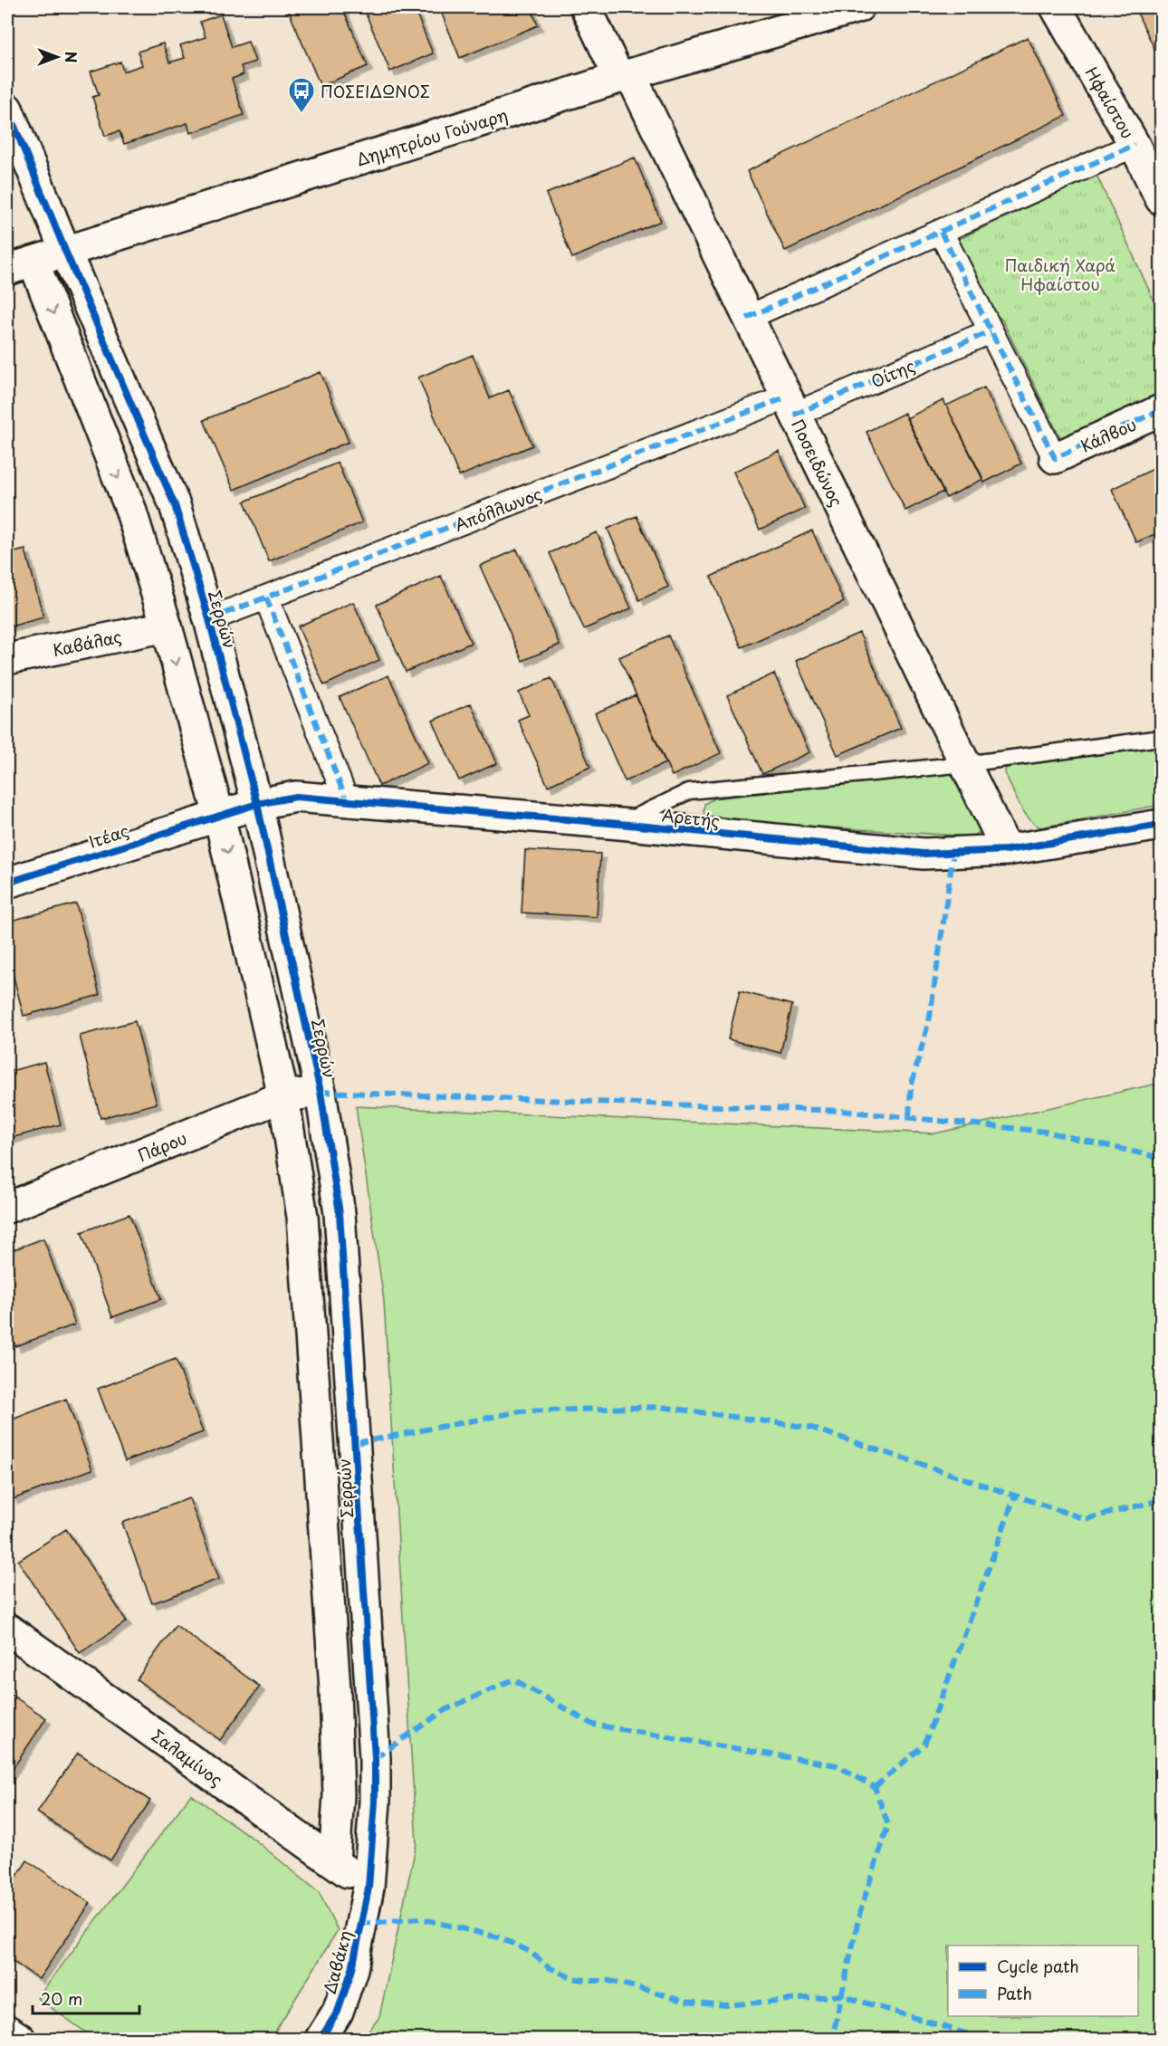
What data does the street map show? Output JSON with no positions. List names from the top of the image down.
{
  "streets": {
    "street": [
      "Ηφαίστου",
      "Δημητρίου Γούναρη",
      "Οίτης",
      "Κάλβου",
      "Ποσειδώνος",
      "Απόλλωνος",
      "Σερρών",
      "Καβάλας",
      "Αρετής",
      "Ιτέας",
      "Πάρου",
      "Σαλαμίνος",
      "Δαβάκη"
    ]
  },
  "crossings": [
    ["Δημητρίου Γούναρη", "Ποσειδώνος"],
    ["Δημητρίου Γούναρη", "Σερρών"],
    ["Οίτης", "Ποσειδώνος"],
    ["Οίτης", "Απόλλωνος"],
    ["Ποσειδώνος", "Απόλλωνος"],
    ["Ποσειδώνος", "Αρετής"],
    ["Απόλλωνος", "Σερρών"],
    ["Σερρών", "Καβάλας"],
    ["Σερρών", "Αρετής"],
    ["Σερρών", "Ιτέας"],
    ["Σερρών", "Πάρου"],
    ["Σερρών", "Σαλαμίνος"],
    ["Σερρών", "Δαβάκη"],
    ["Αρετής", "Ιτέας"],
    ["Σαλαμίνος", "Δαβάκη"]
  ],
  "parks": ["Παιδική Χαρά Ηφαίστου"],
  "places": {
    "bus stop": ["ΠΟΣΕΙΔΩΝΟΣ"]
  },
  "legend": ["Cycle path", "Path"],
  "scale_bar": "20 m",
  "north": "right"
}
